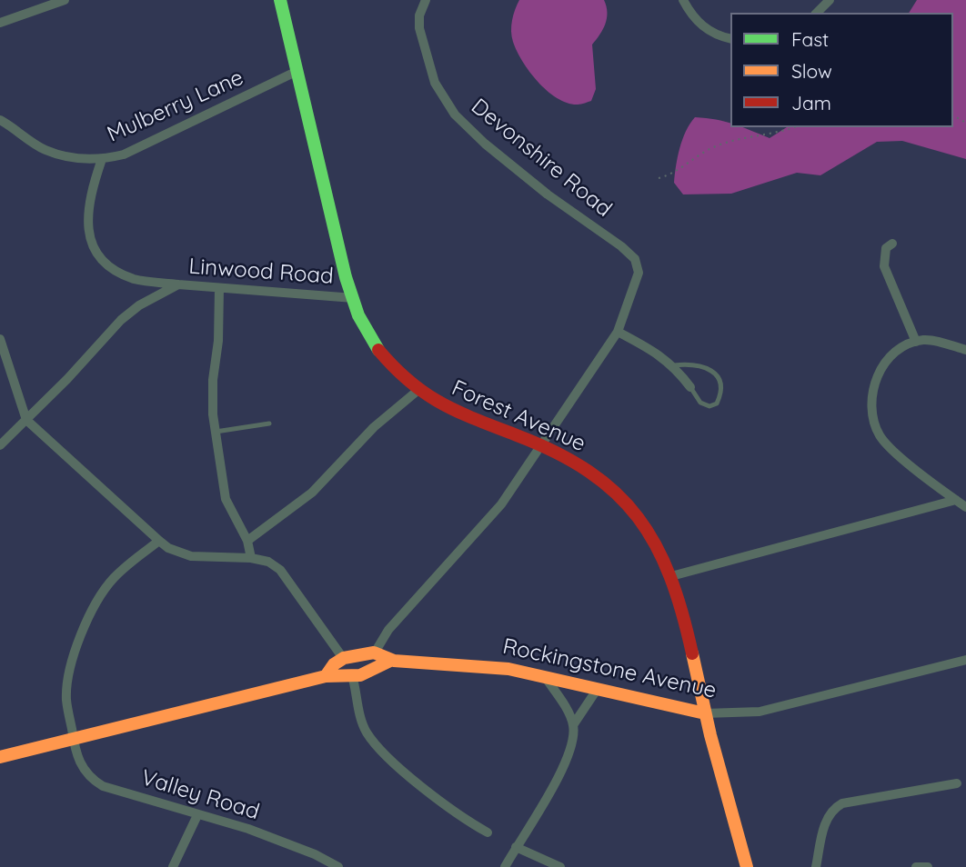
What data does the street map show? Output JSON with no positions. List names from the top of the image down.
{
  "streets": {
    "street": [
      "Mulberry Lane",
      "Devonshire Road",
      "Linwood Road",
      "Forest Avenue",
      "Rockingstone Avenue",
      "Valley Road"
    ]
  },
  "crossings": [
    ["Mulberry Lane", "Forest Avenue"],
    ["Linwood Road", "Forest Avenue"],
    ["Forest Avenue", "Rockingstone Avenue"],
    ["Rockingstone Avenue", "Valley Road"]
  ],
  "legend": ["Fast", "Slow", "Jam"]
}
